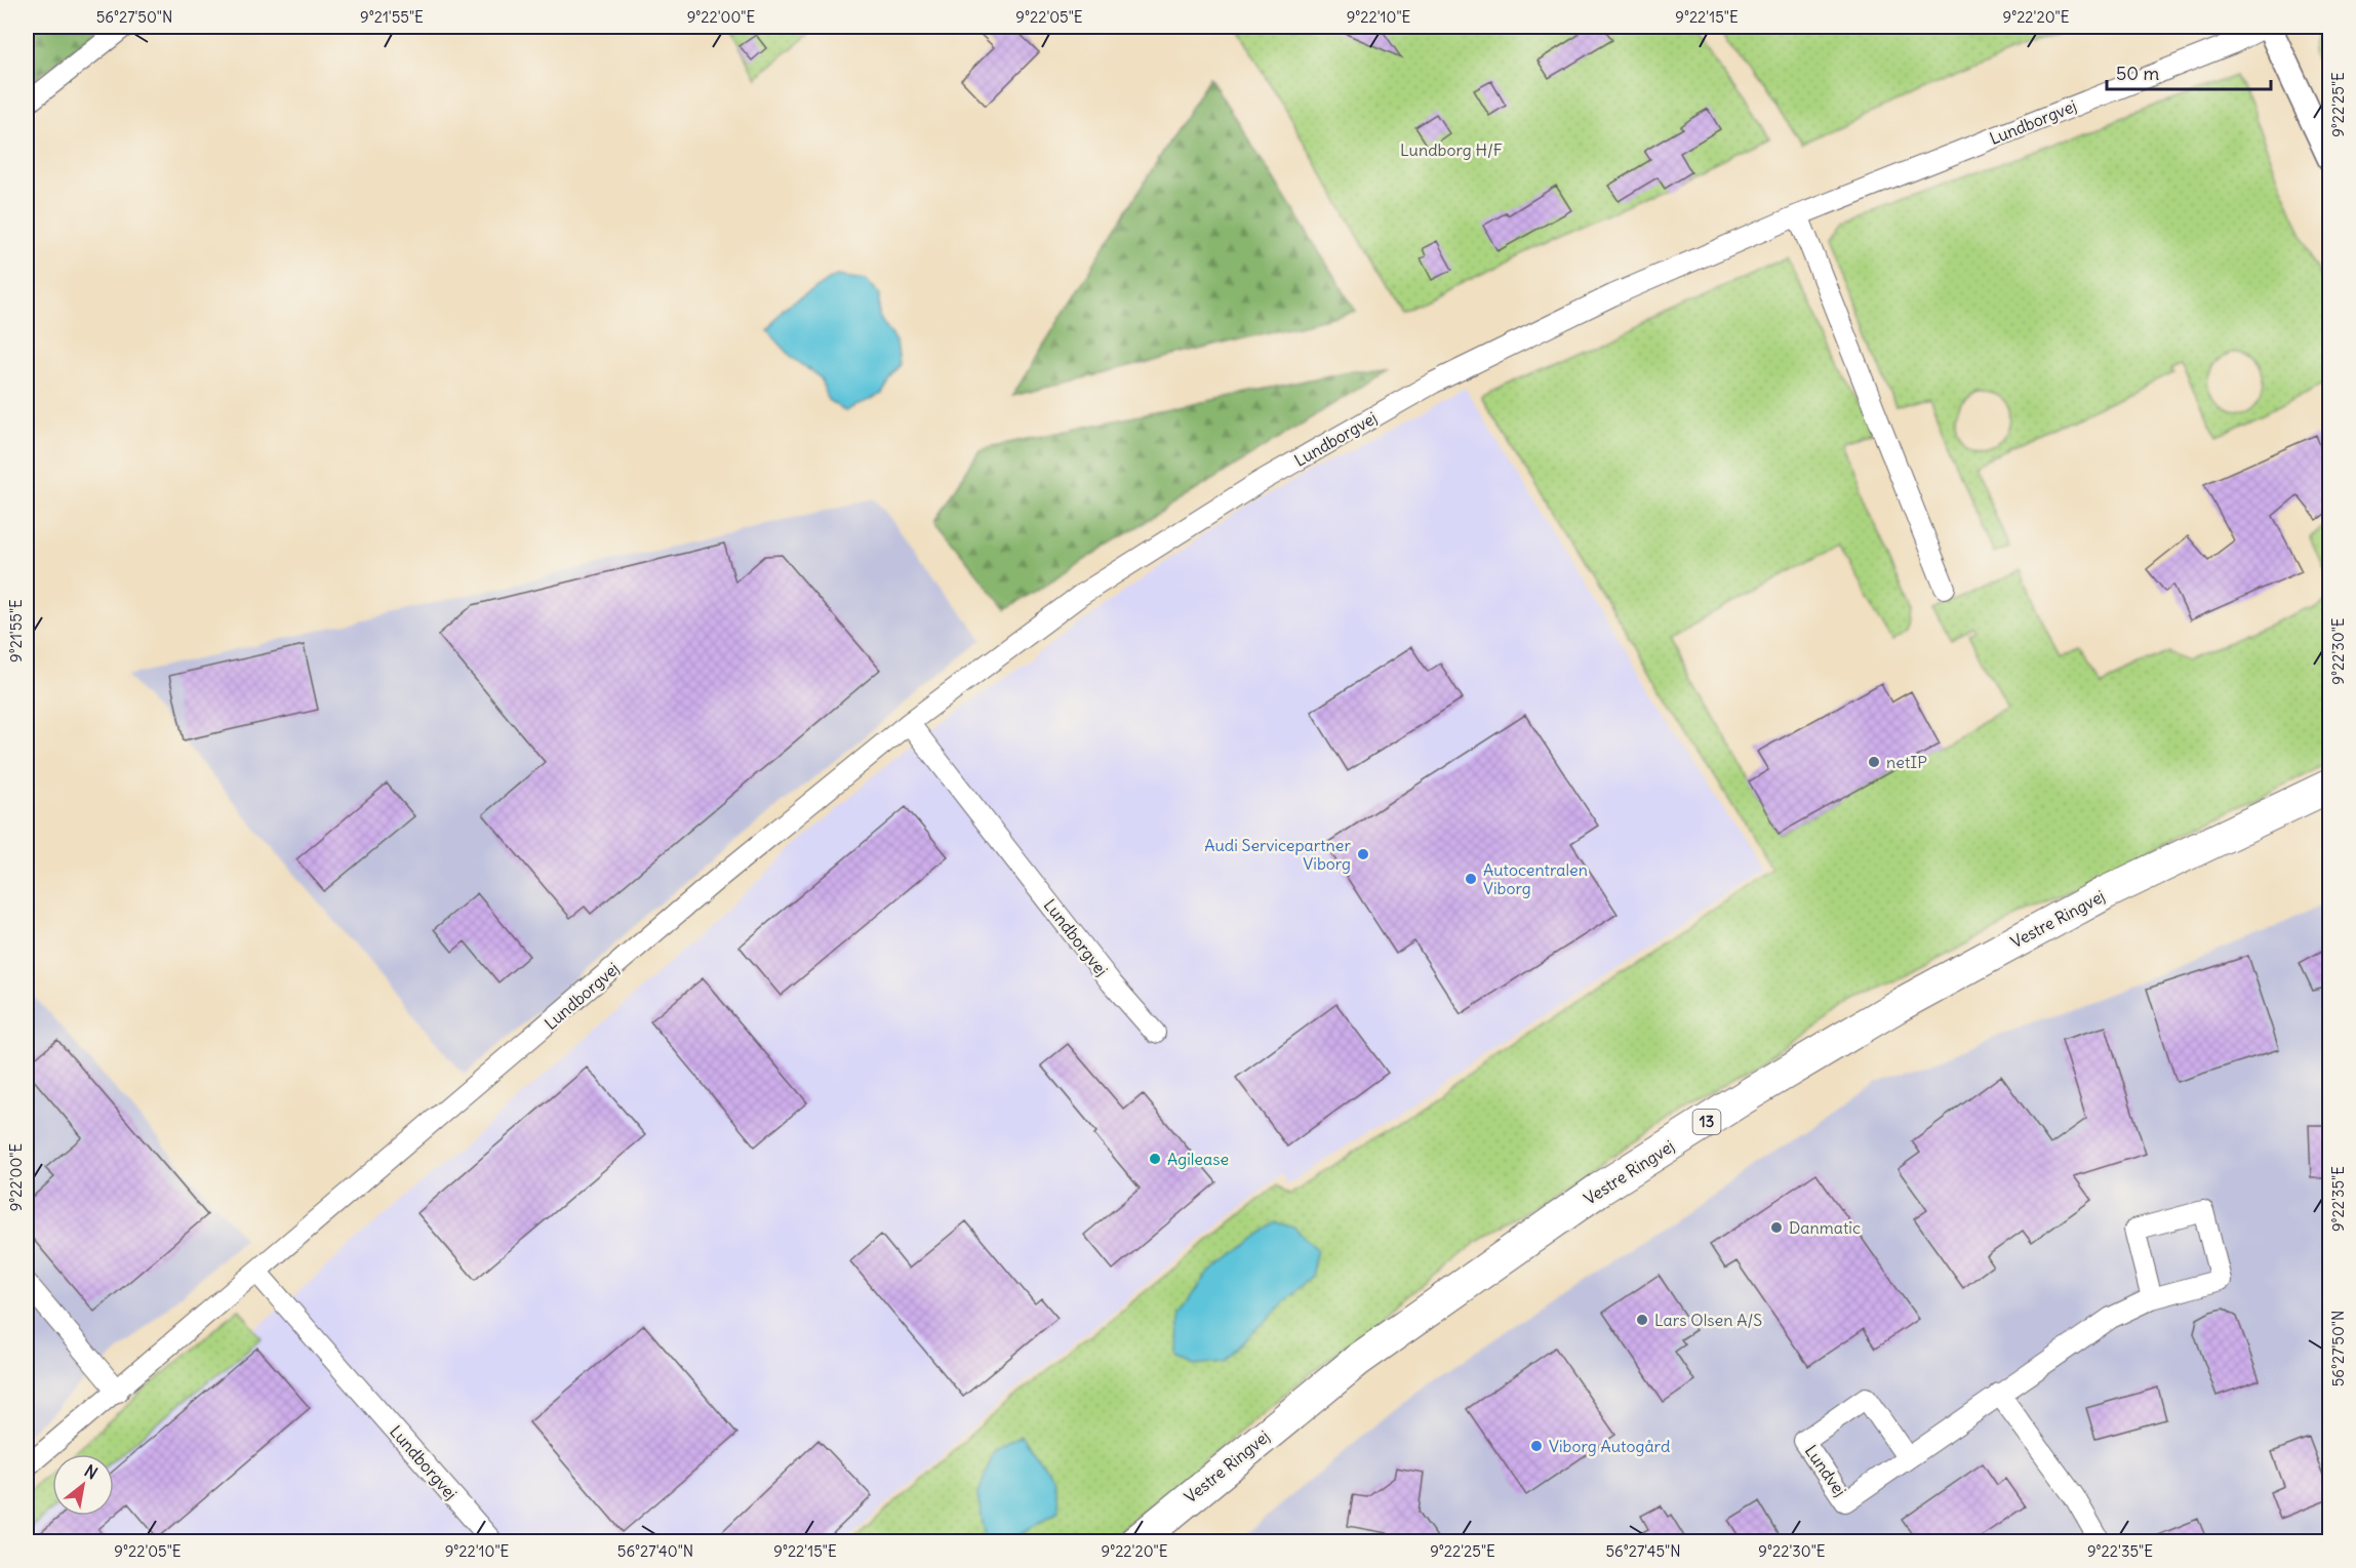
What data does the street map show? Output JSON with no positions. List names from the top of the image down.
{
  "streets": {
    "main road": ["Vestre Ringvej", "13"],
    "street": ["Lundborgvej", "Lundvej"]
  },
  "parks": ["Lundborg H/F"],
  "places": [
    "netIP",
    "Audi Servicepartner Viborg",
    "Autocentralen Viborg",
    "Agilease",
    "Danmatic",
    "Lars Olsen A/S",
    "Viborg Autogård"
  ],
  "scale_bar": "50 m",
  "north": "top right",
  "coordinates": [
    "56°27'50\"N",
    "9°21'55\"E",
    "9°22'00\"E",
    "9°22'05\"E",
    "9°22'10\"E",
    "9°22'15\"E",
    "9°22'20\"E",
    "9°22'25\"E",
    "9°22'30\"E",
    "9°22'35\"E",
    "56°27'40\"N",
    "56°27'45\"N"
  ]
}
